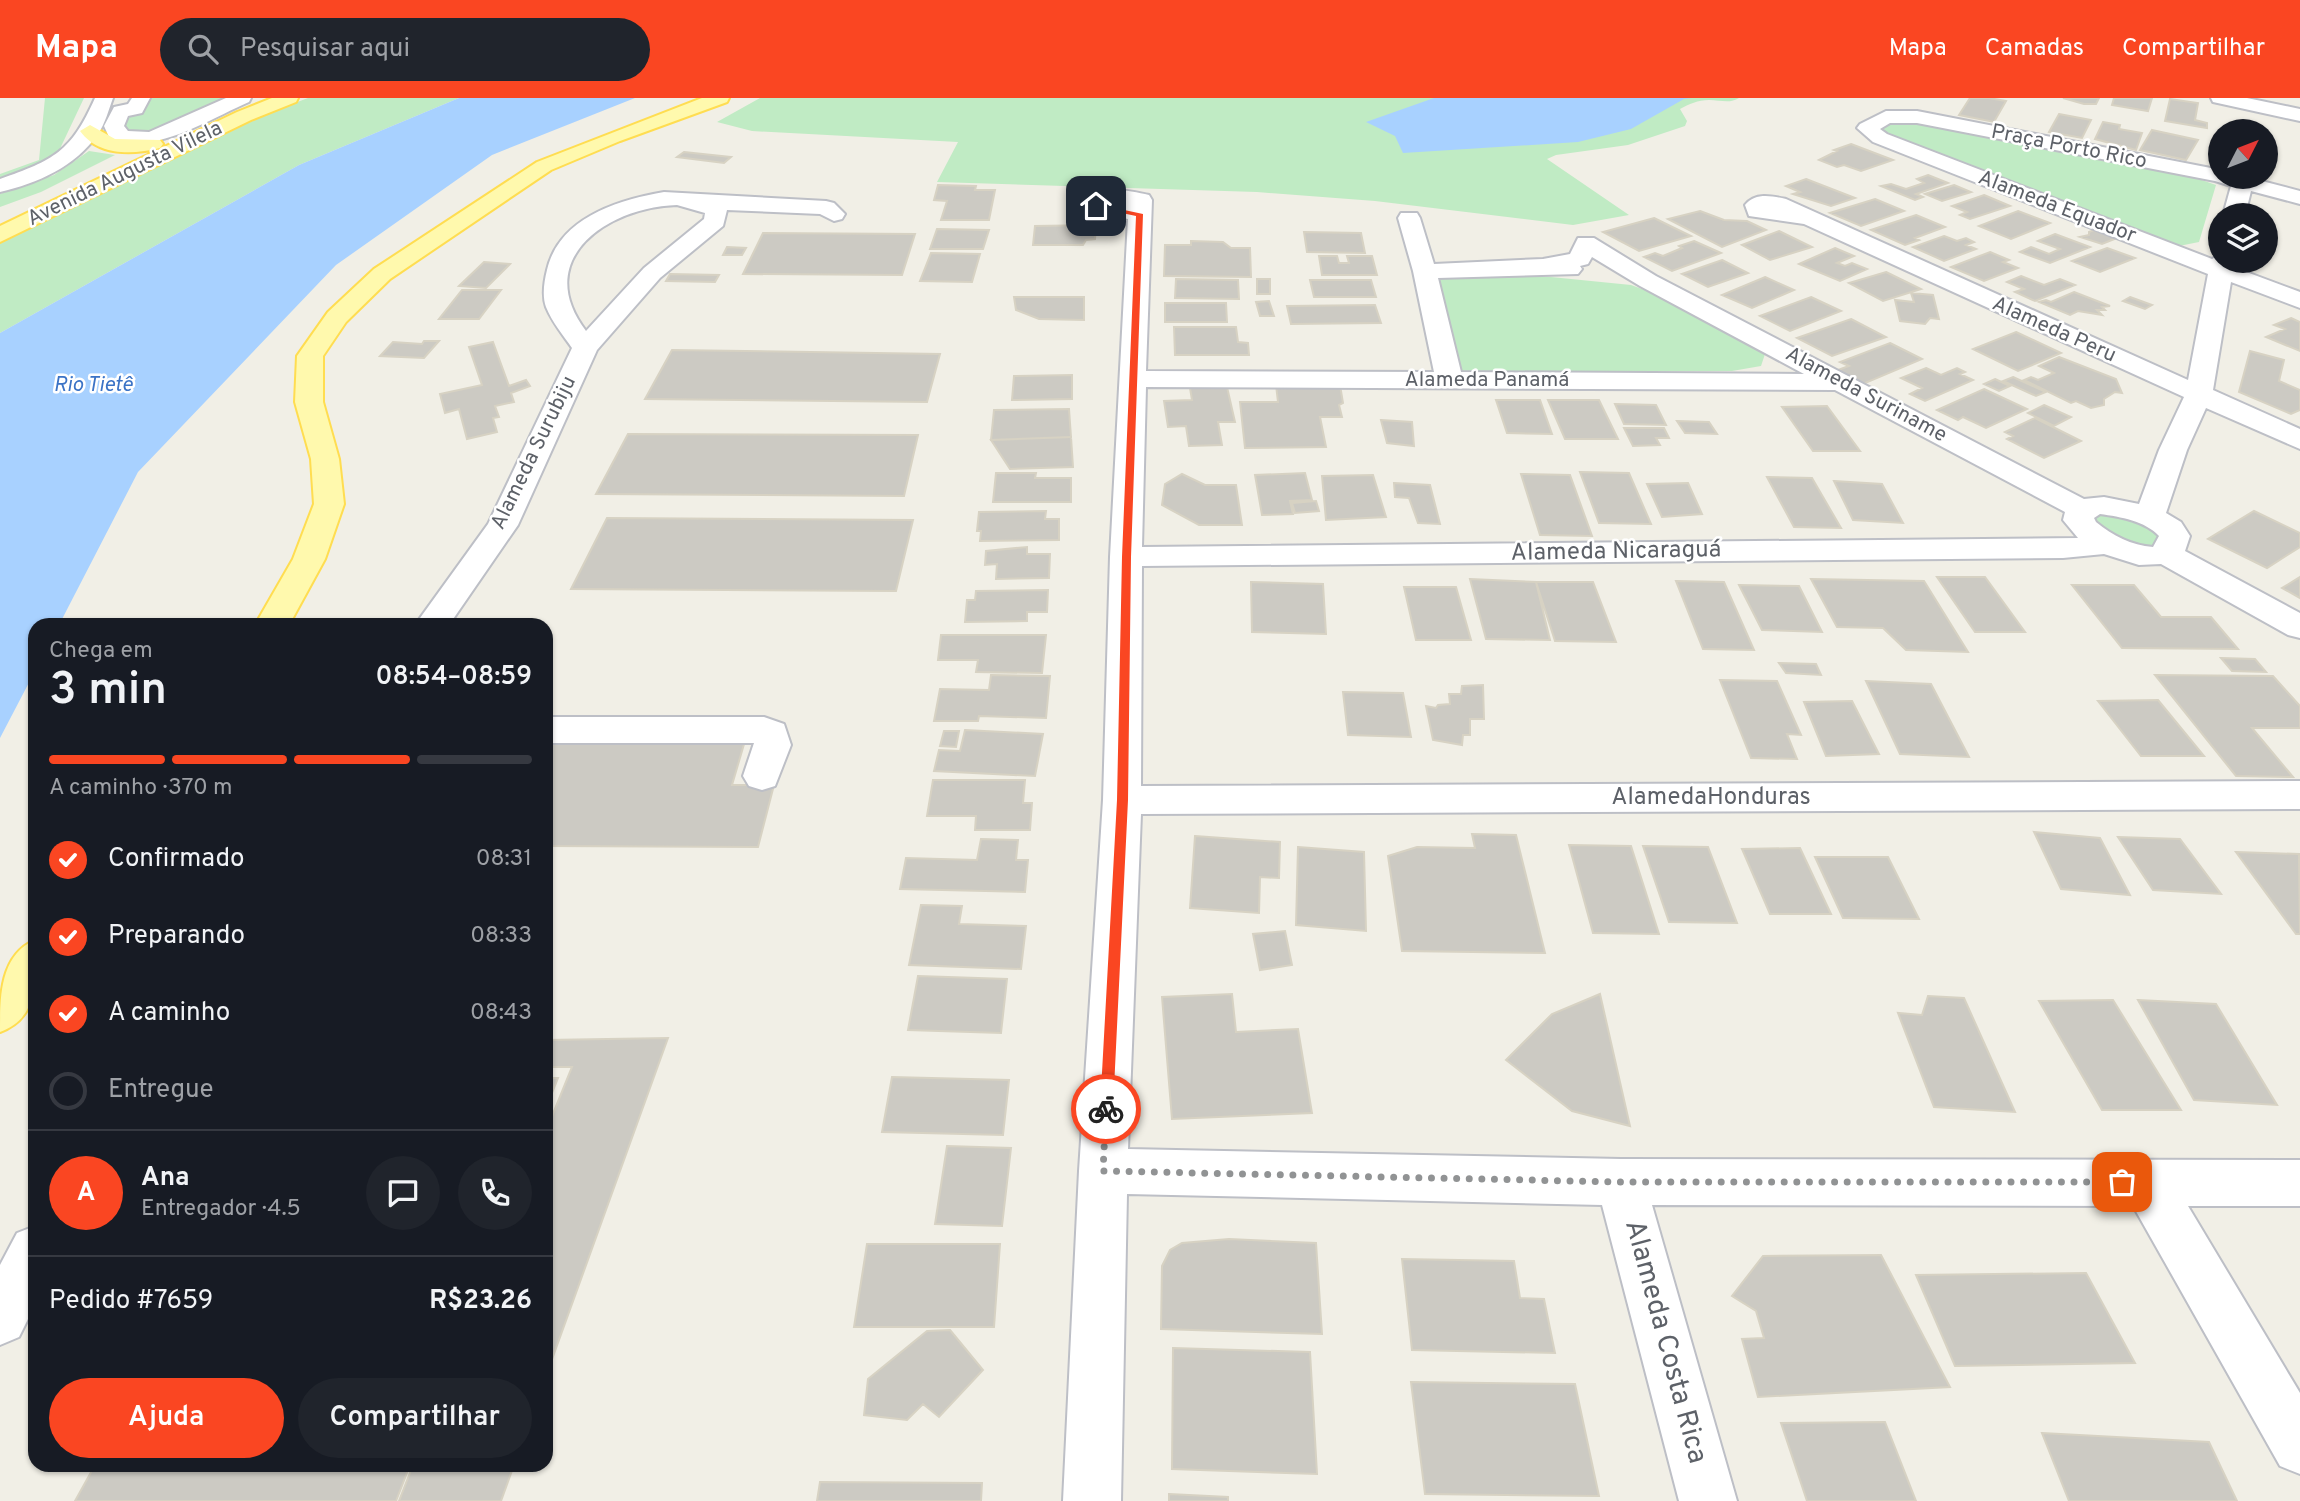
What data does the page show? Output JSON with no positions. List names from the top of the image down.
{
  "streets": {
    "main road": ["Avenida Augusta Vilela"],
    "street": [
      "Praça Porto Rico",
      "Alameda Equador",
      "Alameda Peru",
      "Alameda Panamá",
      "Alameda Suriname",
      "Alameda Surubiju",
      "Alameda Nicaraguá",
      "AlamedaHonduras",
      "Alameda Costa Rica"
    ]
  },
  "crossings": [
    ["Praça Porto Rico", "Alameda Equador"],
    ["Alameda Panamá", "Alameda Suriname"]
  ],
  "water": ["Rio Tietê"],
  "north": "top right",
  "page": {
    "header": "Mapa",
    "search": "Pesquisar aqui",
    "nav": ["Mapa", "Camadas", "Compartilhar"],
    "heading": ["3 min", "Chega em", "08:54–08:59"],
    "panel": [
      "Ana",
      "Entregador · 4.5",
      "Pedido #7659",
      "R$23.26"
    ],
    "bar": "A caminho · 370 m",
    "list": [
      ["Confirmado", "08:31"],
      ["Preparando", "08:33"],
      ["A caminho", "08:43"],
      "Entregue"
    ],
    "round": "A",
    "buttons": ["Ajuda", "Compartilhar"]
  }
}
